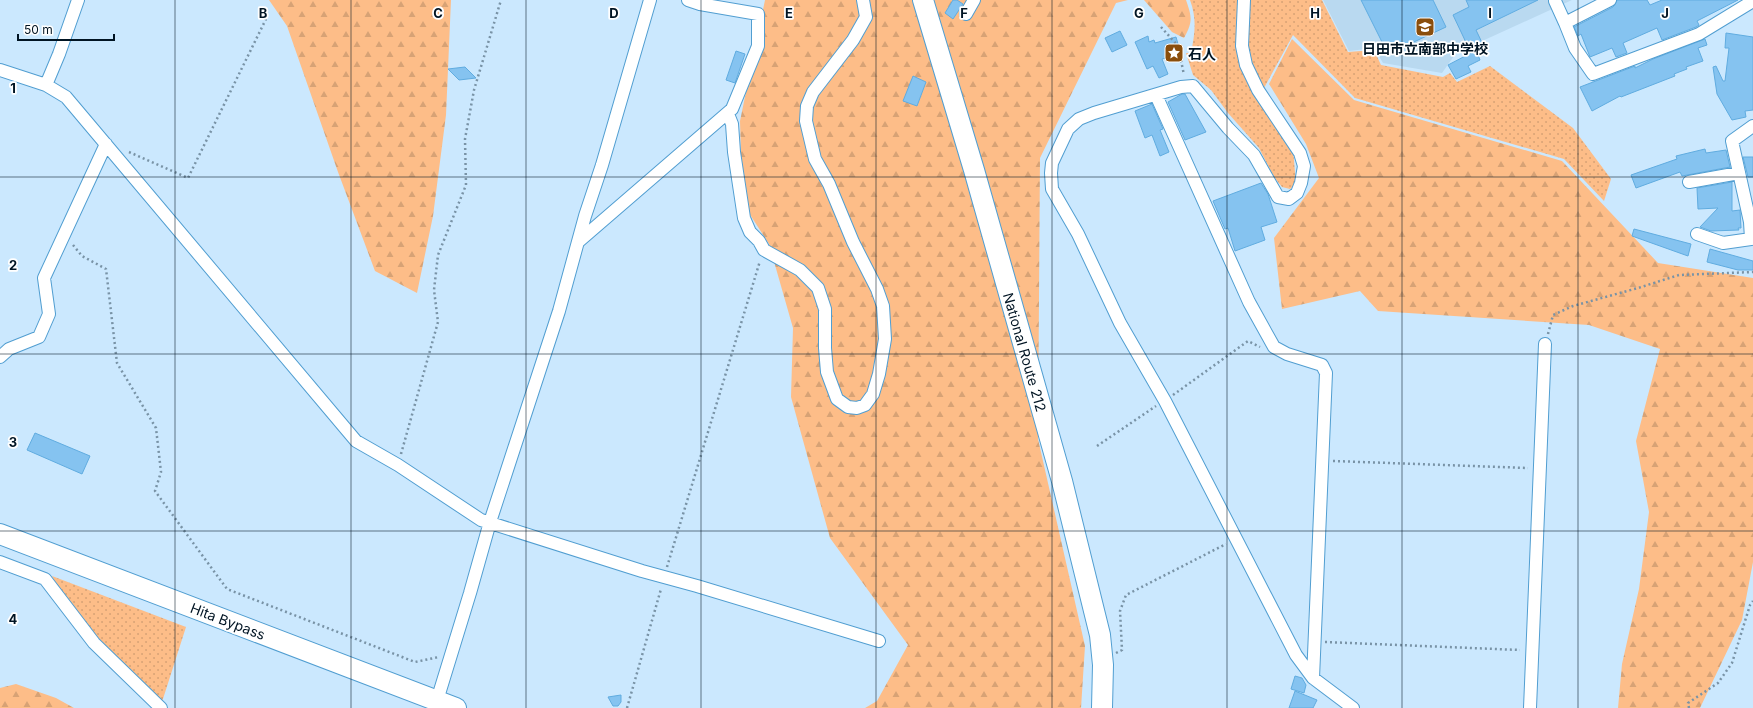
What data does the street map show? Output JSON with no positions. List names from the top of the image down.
{
  "streets": {
    "highway": ["National Route 212", "Hita Bypass"]
  },
  "places": {
    "school or university": ["日田市立南部中学校"],
    "place": ["石人"]
  },
  "scale_bar": "50 m",
  "grid": {
    "columns": [
      "B",
      "C",
      "D",
      "E",
      "F",
      "G",
      "H",
      "I",
      "J"
    ],
    "rows": [
      "1",
      "2",
      "3",
      "4"
    ]
  }
}
